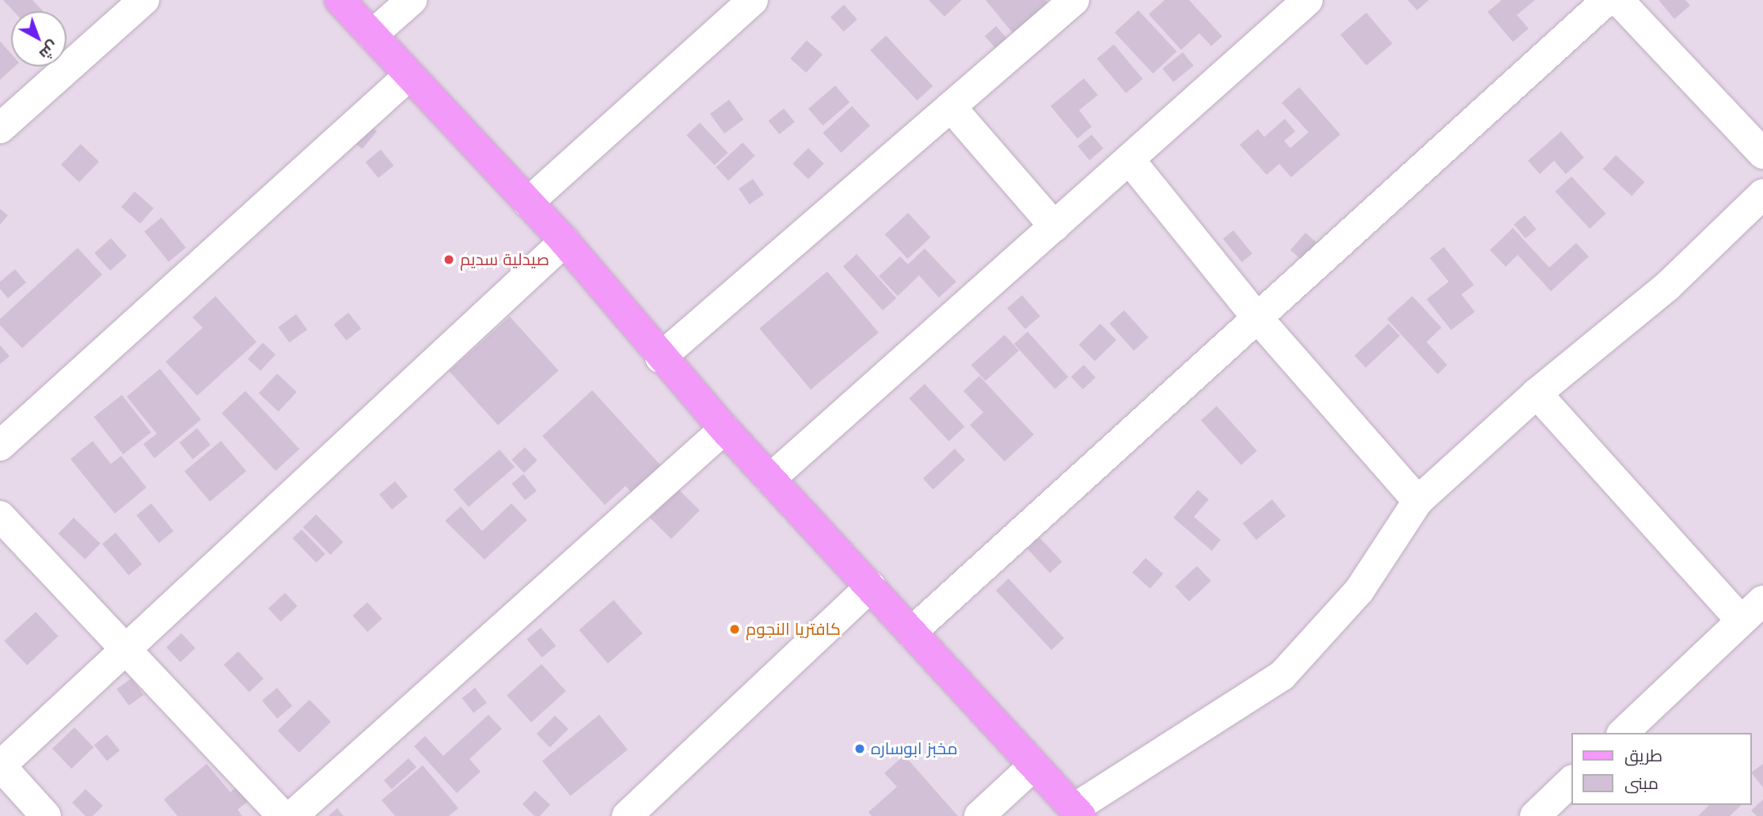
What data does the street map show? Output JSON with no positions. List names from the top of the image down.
{
  "places": ["صيدلية سديم", "كافتريا النجوم", "مخبز ابوساره"],
  "legend": ["طريق", "مبنى"],
  "north": "bottom right"
}
